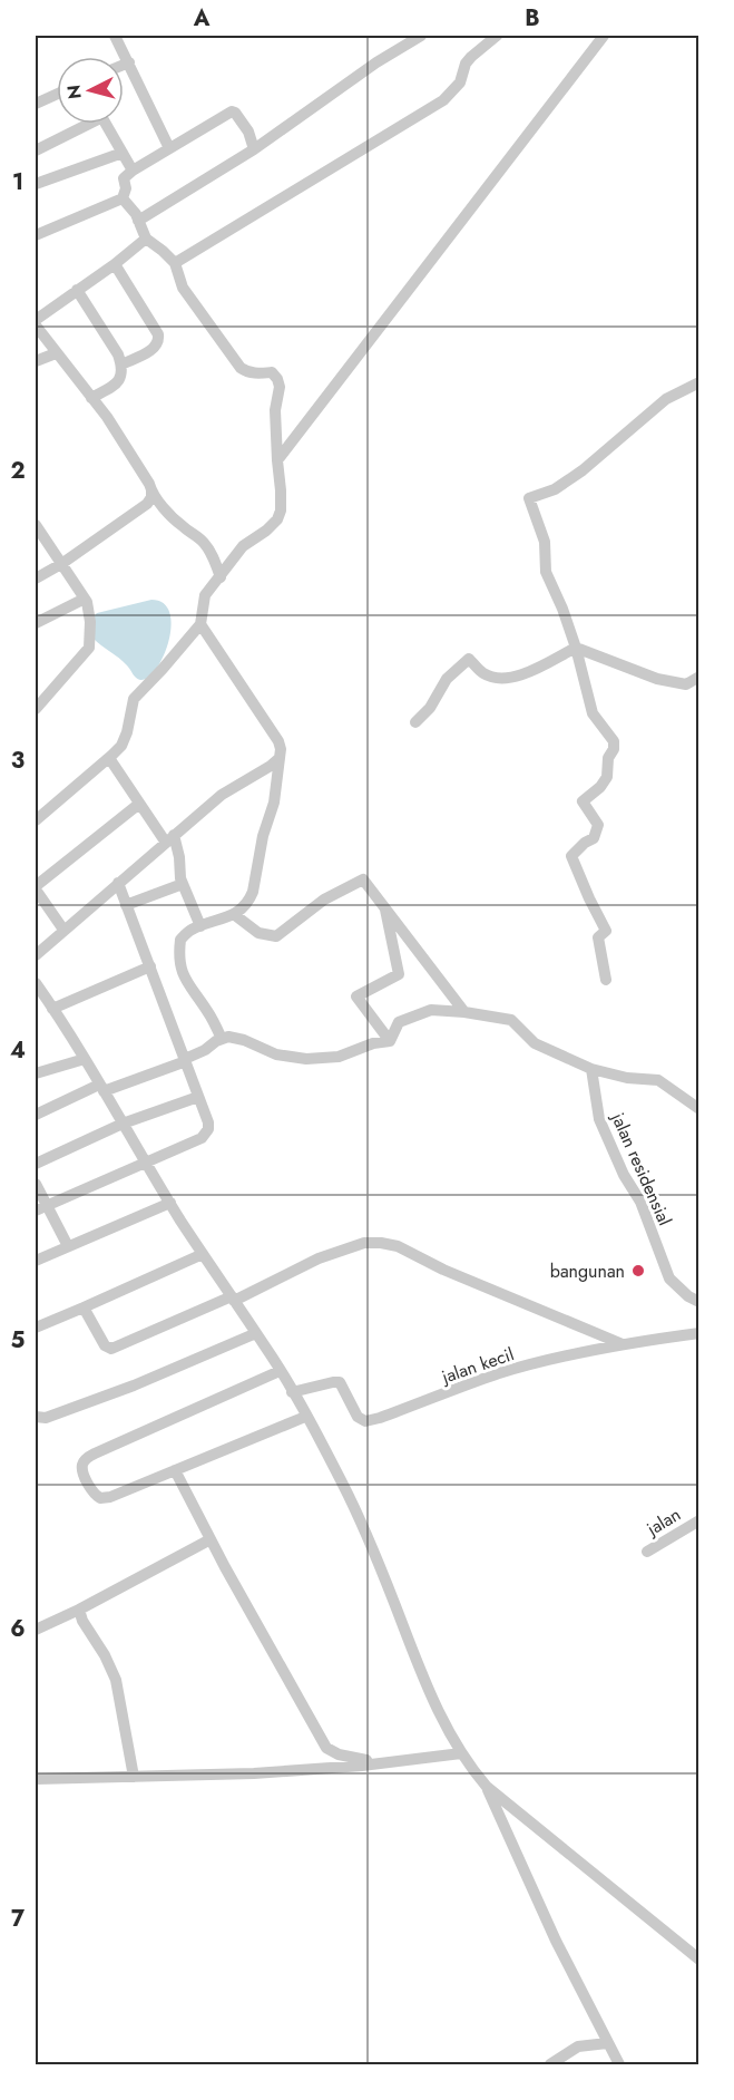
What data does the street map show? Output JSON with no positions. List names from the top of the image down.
{
  "streets": {
    "street": ["jalan residensial", "jalan kecil", "jalan"]
  },
  "places": ["bangunan"],
  "north": "left",
  "grid": {
    "columns": ["A", "B"],
    "rows": [
      "1",
      "2",
      "3",
      "4",
      "5",
      "6",
      "7"
    ]
  }
}
